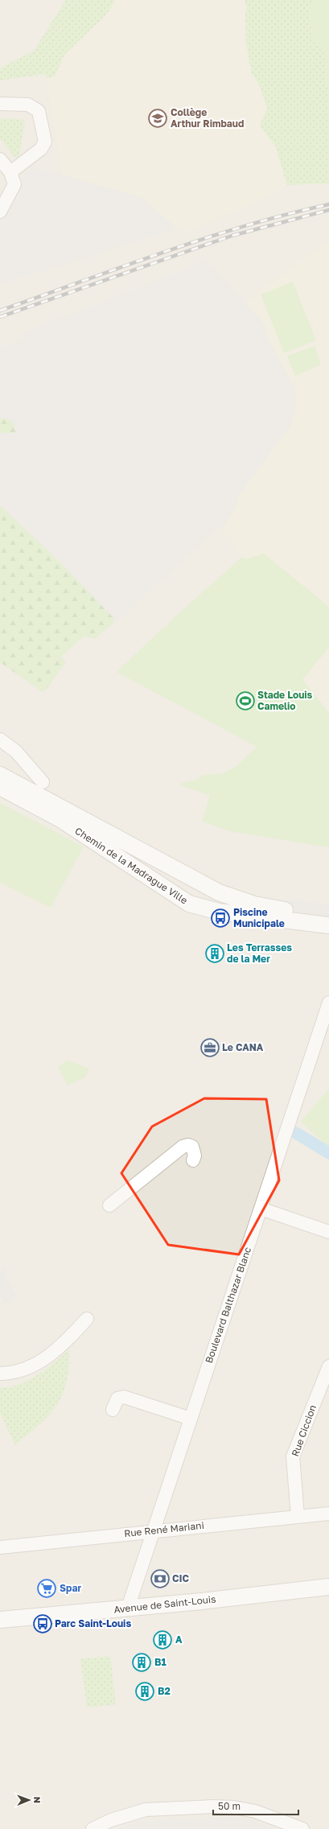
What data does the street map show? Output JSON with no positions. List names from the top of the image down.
{
  "streets": {
    "street": [
      "Chemin de la Madrague Ville",
      "Boulevard Balthazar Blanc",
      "Rue Ciccion",
      "Rue René Mariani",
      "Avenue de Saint-Louis"
    ]
  },
  "crossings": [
    ["Boulevard Balthazar Blanc", "Rue René Mariani"],
    ["Boulevard Balthazar Blanc", "Avenue de Saint-Louis"],
    ["Rue Ciccion", "Rue René Mariani"]
  ],
  "places": {
    "school or university": ["Collège Arthur Rimbaud"],
    "sports": ["Stade Louis Camelio"],
    "bus stop": ["Piscine Municipale", "Parc Saint-Louis"],
    "building": [
      "Les Terrasses de la Mer",
      "A",
      "B1",
      "B2"
    ],
    "office": ["Le CANA"],
    "bank": ["CIC"],
    "supermarket": ["Spar"]
  },
  "scale_bar": "50 m",
  "north": "right"
}
